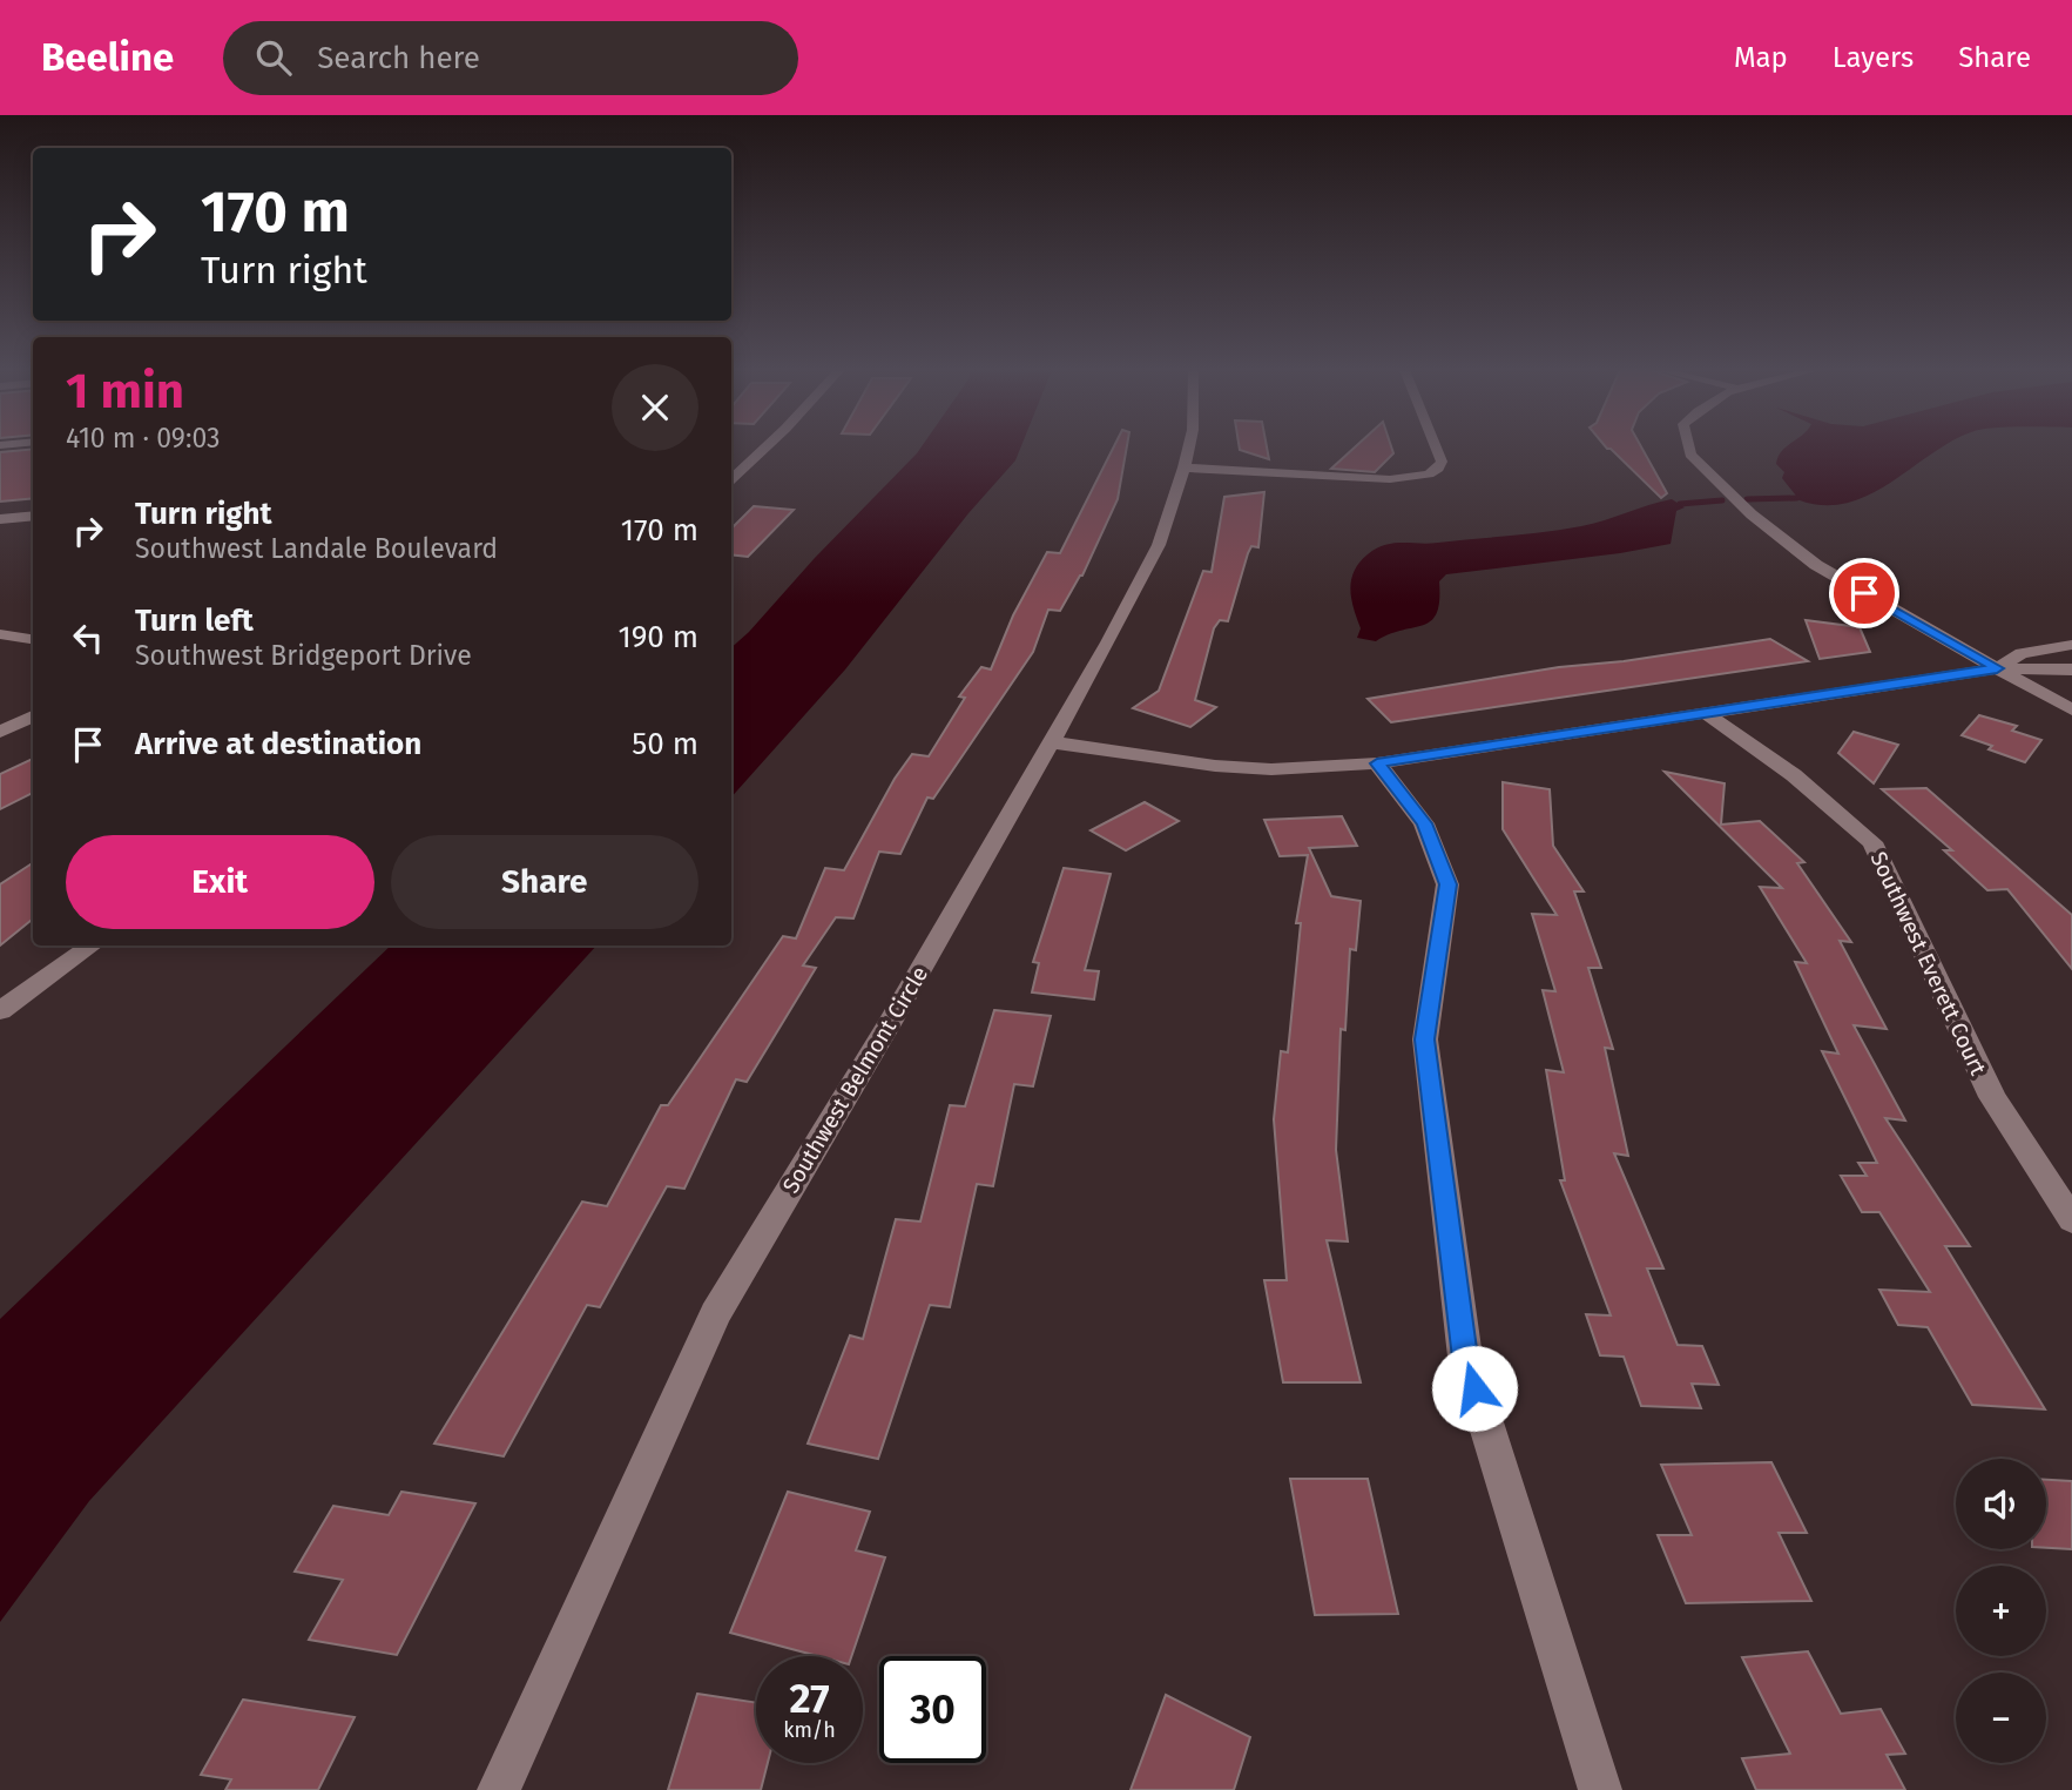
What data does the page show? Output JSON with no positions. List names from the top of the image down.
{
  "streets": {
    "street": ["Southwest Everett Court", "Southwest Belmont Circle"]
  },
  "page": {
    "header": "Beeline",
    "search": "Search here",
    "nav": ["Map", "Layers", "Share"],
    "turn": ["170 m", "Turn right"],
    "heading": ["1 min", "410 m · 09:03"],
    "list": [
      {
        "name": "Turn right",
        "note": "Southwest Landale Boulevard",
        "value": "170 m"
      },
      {
        "name": "Turn left",
        "note": "Southwest Bridgeport Drive",
        "value": "190 m"
      },
      {
        "name": "Arrive at destination",
        "value": "50 m"
      }
    ],
    "buttons": ["Exit", "Share"],
    "map_buttons": ["+", "−"],
    "speed": "27 km/h",
    "limit": "30"
  }
}
